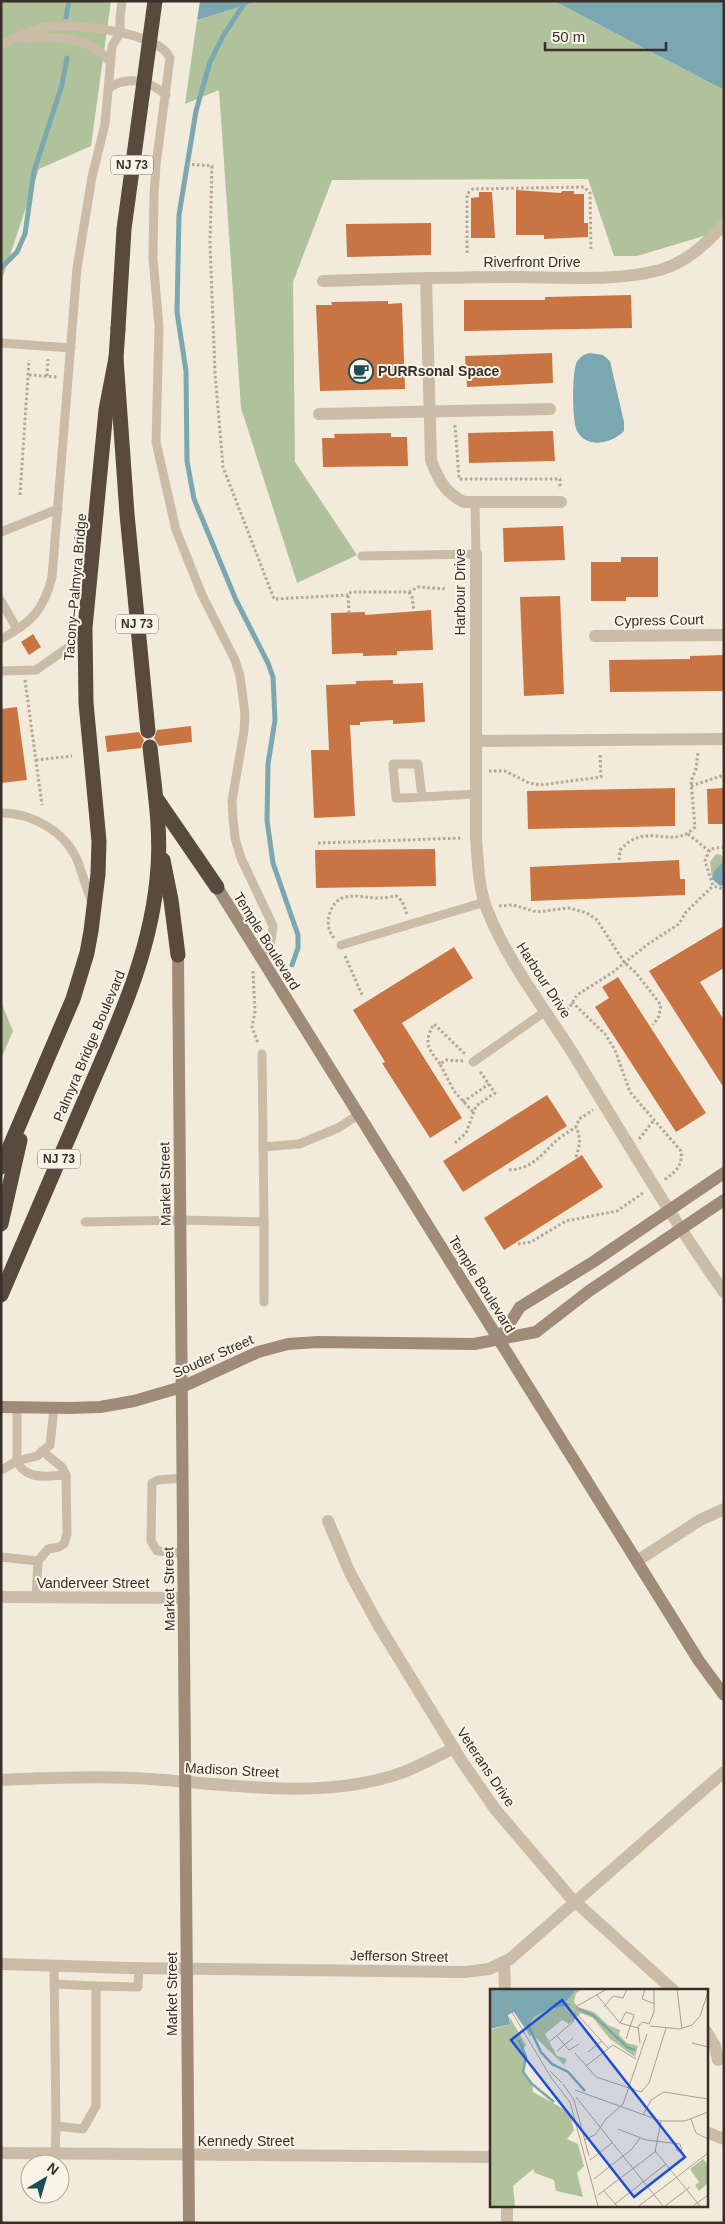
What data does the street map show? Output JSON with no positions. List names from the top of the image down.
{
  "streets": {
    "highway": ["NJ 73", "Tacony–Palmyra Bridge", "Palmyra Bridge Boulevard"],
    "street": [
      "Riverfront Drive",
      "Harbour Drive",
      "Cypress Court",
      "Temple Boulevard",
      "Market Street",
      "Souder Street",
      "Vanderveer Street",
      "Veterans Drive",
      "Madison Street",
      "Jefferson Street",
      "Kennedy Street"
    ]
  },
  "crossings": [
    ["NJ 73", "Tacony–Palmyra Bridge"],
    ["NJ 73", "Palmyra Bridge Boulevard"],
    ["Temple Boulevard", "Souder Street"],
    ["Market Street", "Souder Street"],
    ["Market Street", "Vanderveer Street"],
    ["Market Street", "Madison Street"],
    ["Market Street", "Jefferson Street"],
    ["Market Street", "Kennedy Street"],
    ["Veterans Drive", "Madison Street"],
    ["Veterans Drive", "Jefferson Street"]
  ],
  "places": {
    "cafe": ["PURRsonal Space"]
  },
  "scale_bar": "50 m",
  "north": "top right"
}
